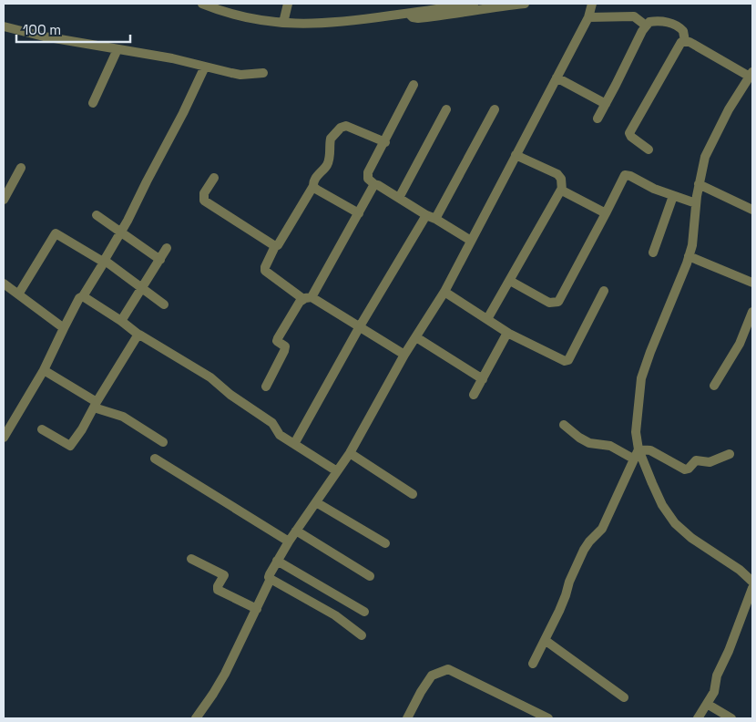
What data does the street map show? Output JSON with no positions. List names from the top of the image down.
{
  "scale_bar": "100 m"
}
